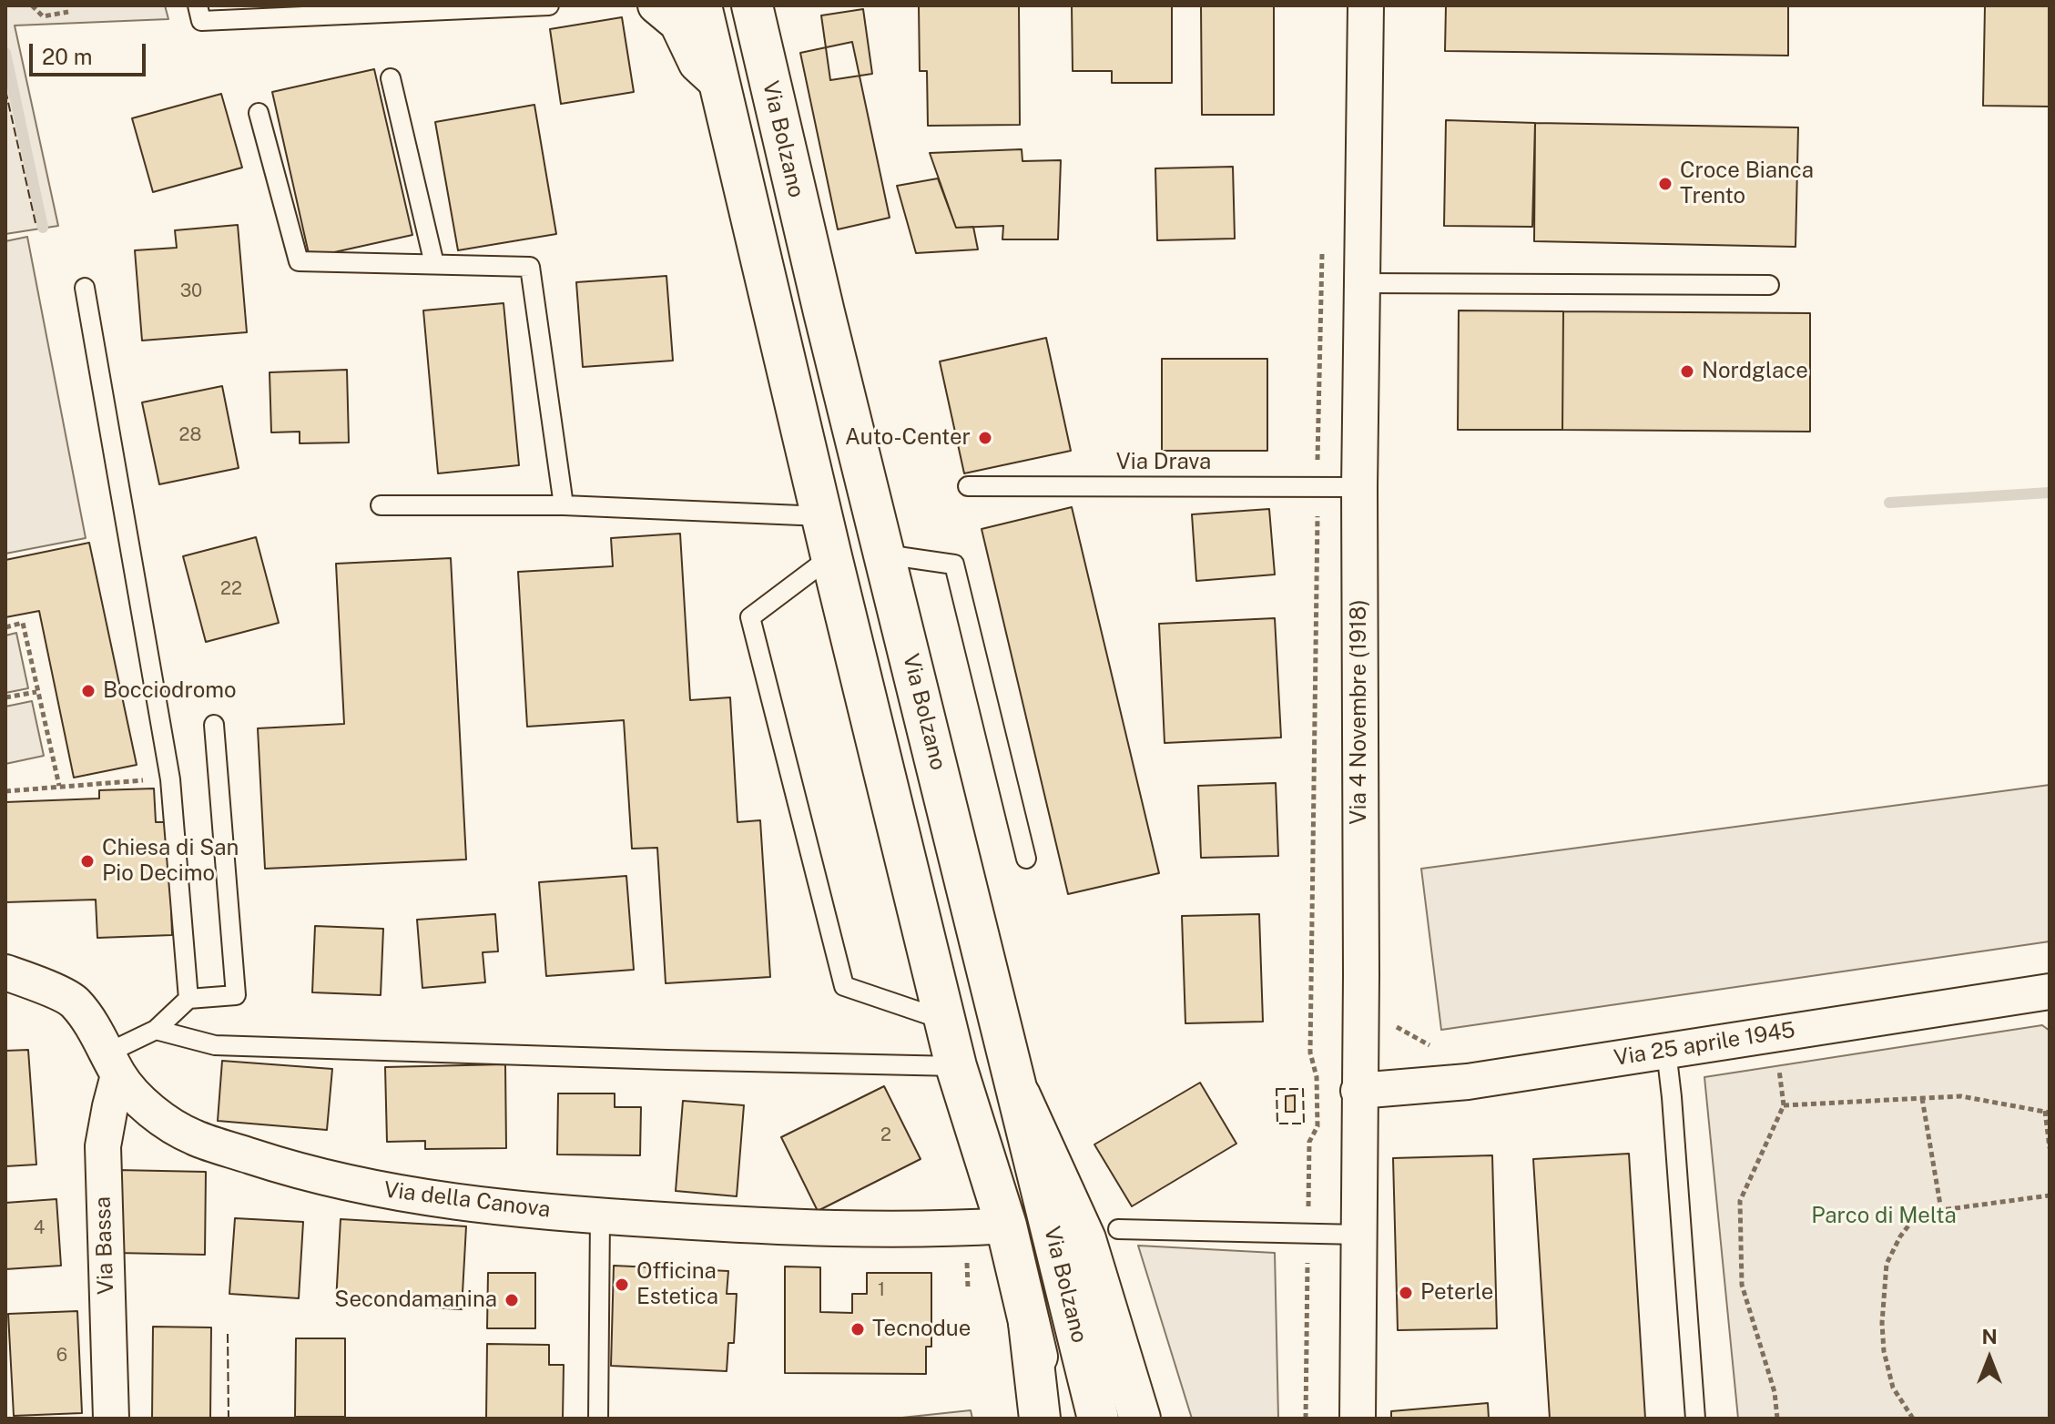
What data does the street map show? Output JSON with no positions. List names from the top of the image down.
{
  "streets": {
    "main road": ["Via Bolzano"],
    "street": [
      "Via 4 Novembre (1918)",
      "Via 25 aprile 1945",
      "Via della Canova",
      "Via Bassa"
    ],
    "lane": ["Via Drava"]
  },
  "crossings": [
    ["Via Bolzano", "Via della Canova"],
    ["Via Drava", "Via 4 Novembre (1918)"],
    ["Via 4 Novembre (1918)", "Via 25 aprile 1945"],
    ["Via della Canova", "Via Bassa"]
  ],
  "parks": ["Parco di Melta"],
  "places": [
    "Croce Bianca Trento",
    "Nordglace",
    "Auto-Center",
    "Bocciodromo",
    "Chiesa di San Pio Decimo",
    "Officina Estetica",
    "Peterle",
    "Secondamanina",
    "Tecnodue"
  ],
  "house_numbers": [
    "30",
    "28",
    "22",
    "2",
    "4",
    "1",
    "6"
  ],
  "scale_bar": "20 m",
  "north": "top"
}
